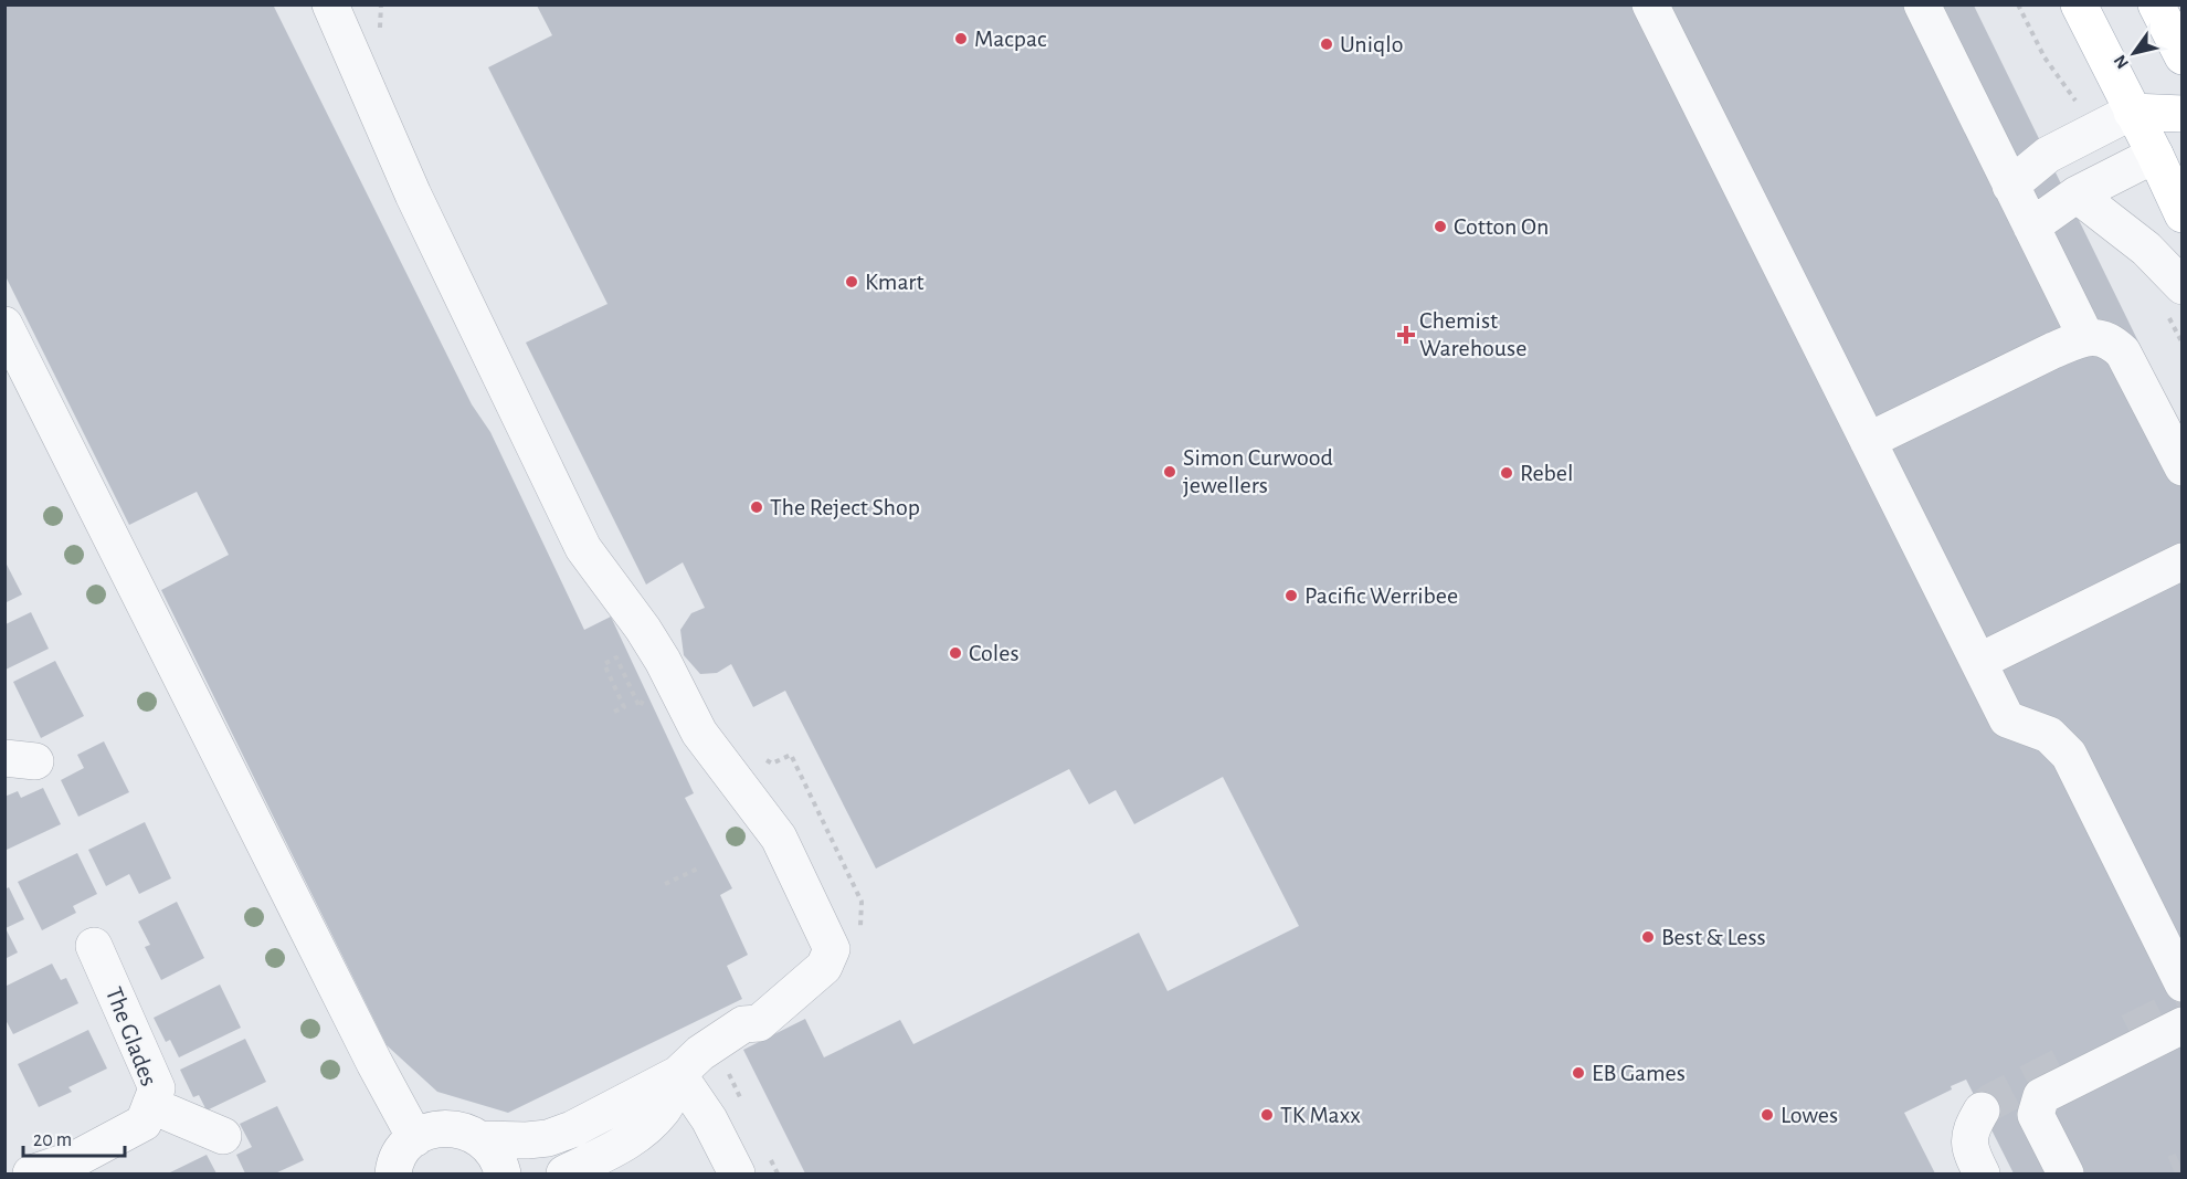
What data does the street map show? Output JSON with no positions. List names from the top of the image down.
{
  "streets": {
    "street": ["The Glades"]
  },
  "places": {
    "other": [
      "Macpac",
      "Uniqlo",
      "Cotton On",
      "Kmart",
      "Simon Curwood jewellers",
      "Rebel",
      "The Reject Shop",
      "Pacific Werribee",
      "Coles",
      "Best & Less",
      "EB Games",
      "TK Maxx",
      "Lowes"
    ],
    "health": ["Chemist Warehouse"]
  },
  "scale_bar": "20 m",
  "north": "bottom left"
}
